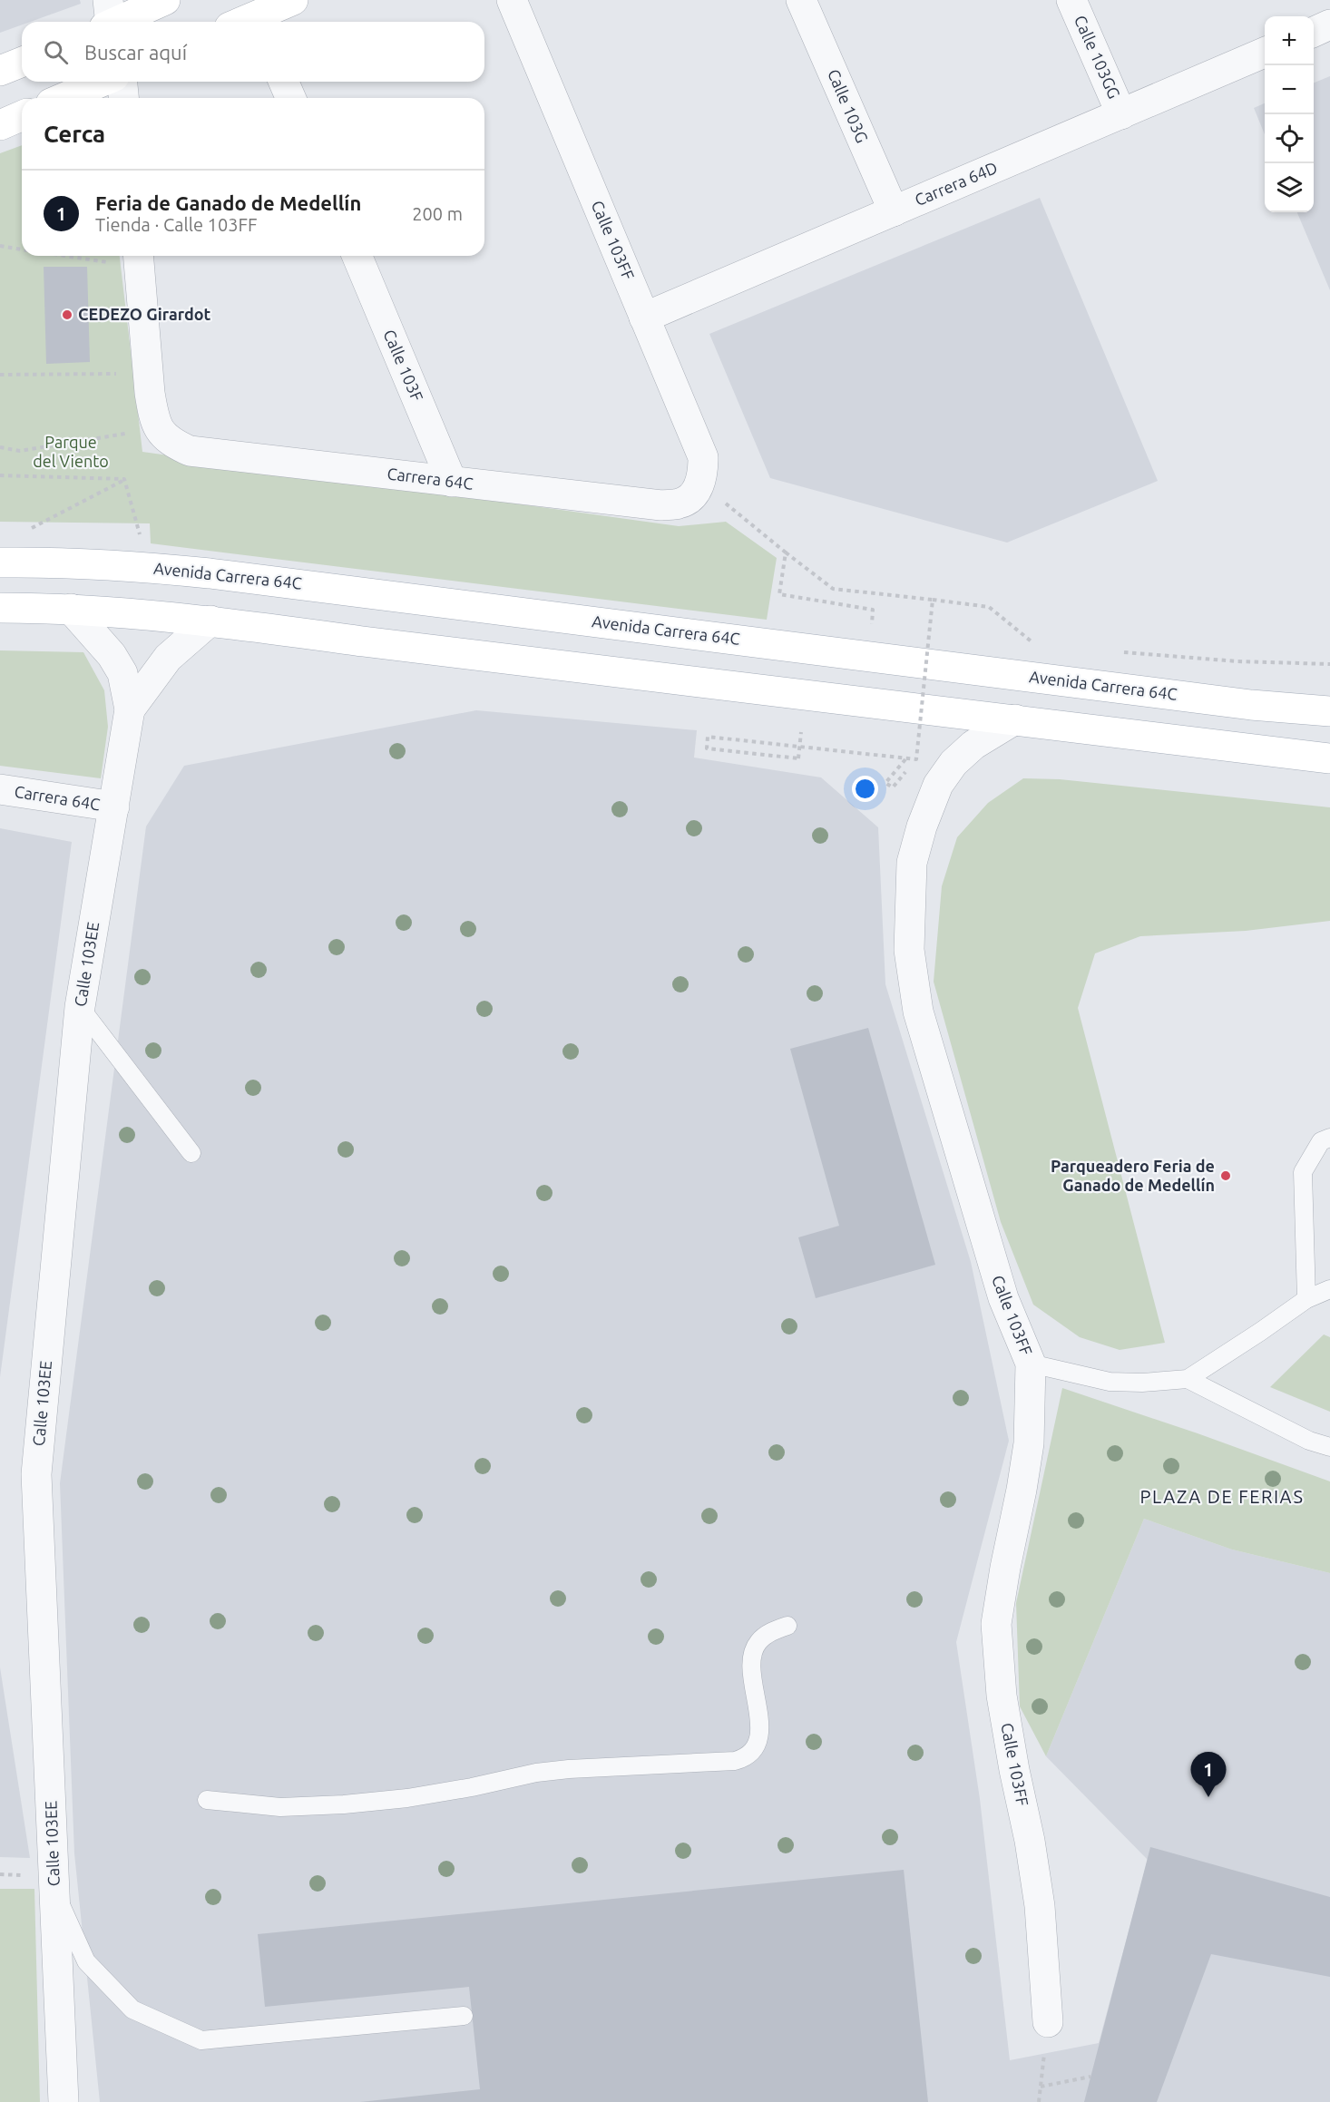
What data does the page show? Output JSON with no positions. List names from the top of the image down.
{
  "streets": {
    "main road": ["Avenida Carrera 64C"],
    "street": [
      "Calle 103GG",
      "Calle 103G",
      "Carrera 64D",
      "Calle 103FF",
      "Calle 103F",
      "Carrera 64C",
      "Calle 103EE"
    ]
  },
  "crossings": [
    ["Calle 103GG", "Carrera 64D"],
    ["Calle 103G", "Carrera 64D"],
    ["Carrera 64D", "Calle 103FF"],
    ["Calle 103FF", "Carrera 64C"],
    ["Calle 103F", "Carrera 64C"],
    ["Carrera 64C", "Calle 103EE"]
  ],
  "districts": ["PLAZA DE FERIAS"],
  "parks": ["Parque del Viento"],
  "places": ["CEDEZO Girardot", "Parqueadero Feria de Ganado de Medellín"],
  "page": {
    "map_buttons": ["+", "−"],
    "search": "Buscar aquí",
    "heading": "Cerca",
    "list": [
      {
        "mark": "1",
        "name": "Feria de Ganado de Medellín",
        "note": "Tienda · Calle 103FF",
        "value": "200 m"
      }
    ],
    "pins": "1"
  }
}
